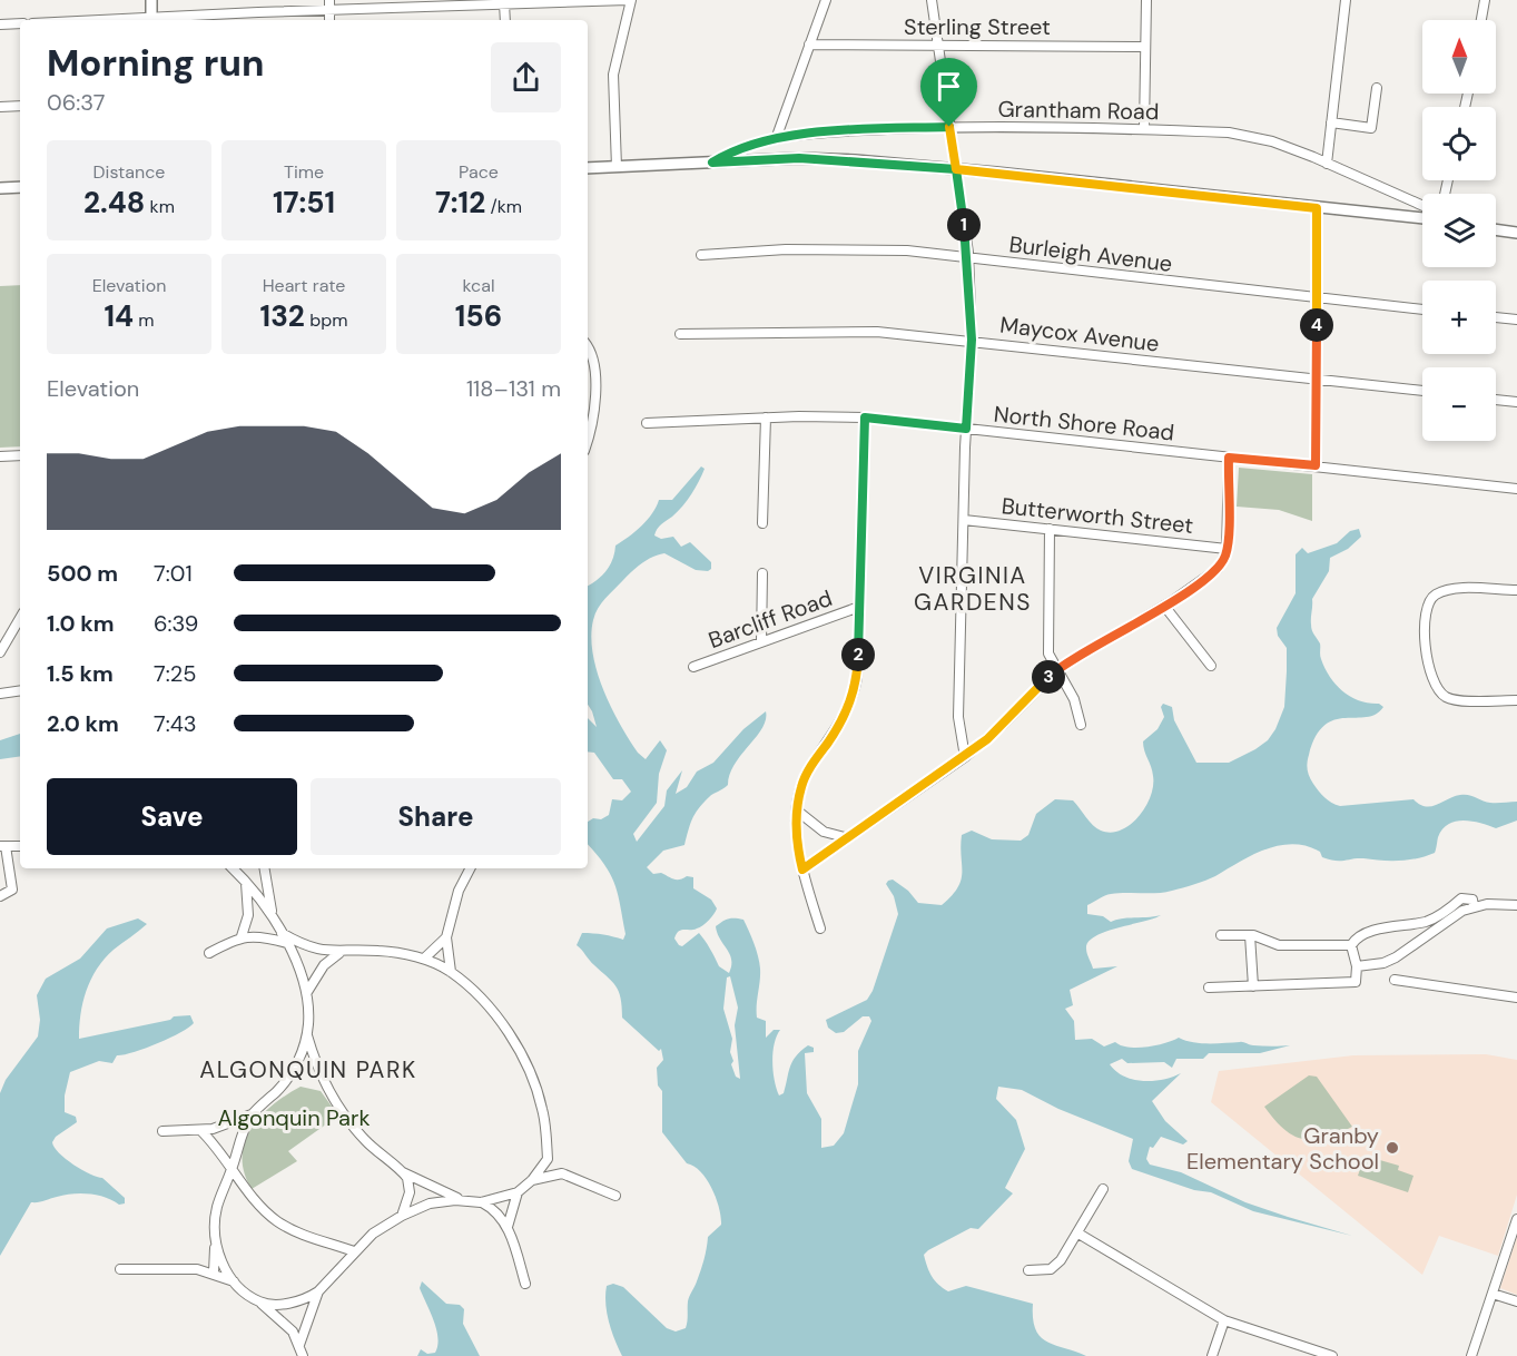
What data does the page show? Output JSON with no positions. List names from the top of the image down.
{
  "streets": {
    "street": [
      "Sterling Street",
      "Grantham Road",
      "Burleigh Avenue",
      "Maycox Avenue",
      "North Shore Road",
      "Butterworth Street",
      "Barcliff Road"
    ]
  },
  "districts": ["VIRGINIA GARDENS", "ALGONQUIN PARK"],
  "parks": ["Algonquin Park"],
  "places": ["Granby Elementary School"],
  "north": "top",
  "page": {
    "map_buttons": ["+", "−"],
    "heading": ["Morning run", "06:37"],
    "stats": [
      ["Distance", "2.48 km"],
      ["Time", "17:51"],
      ["Pace", "7:12 /km"],
      ["Elevation", "14 m"],
      ["Heart rate", "132 bpm"],
      ["kcal", "156"]
    ],
    "pins": [
      "1",
      "4",
      "2",
      "3"
    ],
    "chart": ["Elevation", "118–131 m"],
    "list": [
      {
        "name": "500 m",
        "note": "7:01"
      },
      {
        "name": "1.0 km",
        "note": "6:39"
      },
      {
        "name": "1.5 km",
        "note": "7:25"
      },
      {
        "name": "2.0 km",
        "note": "7:43"
      }
    ],
    "buttons": ["Save", "Share"]
  }
}
